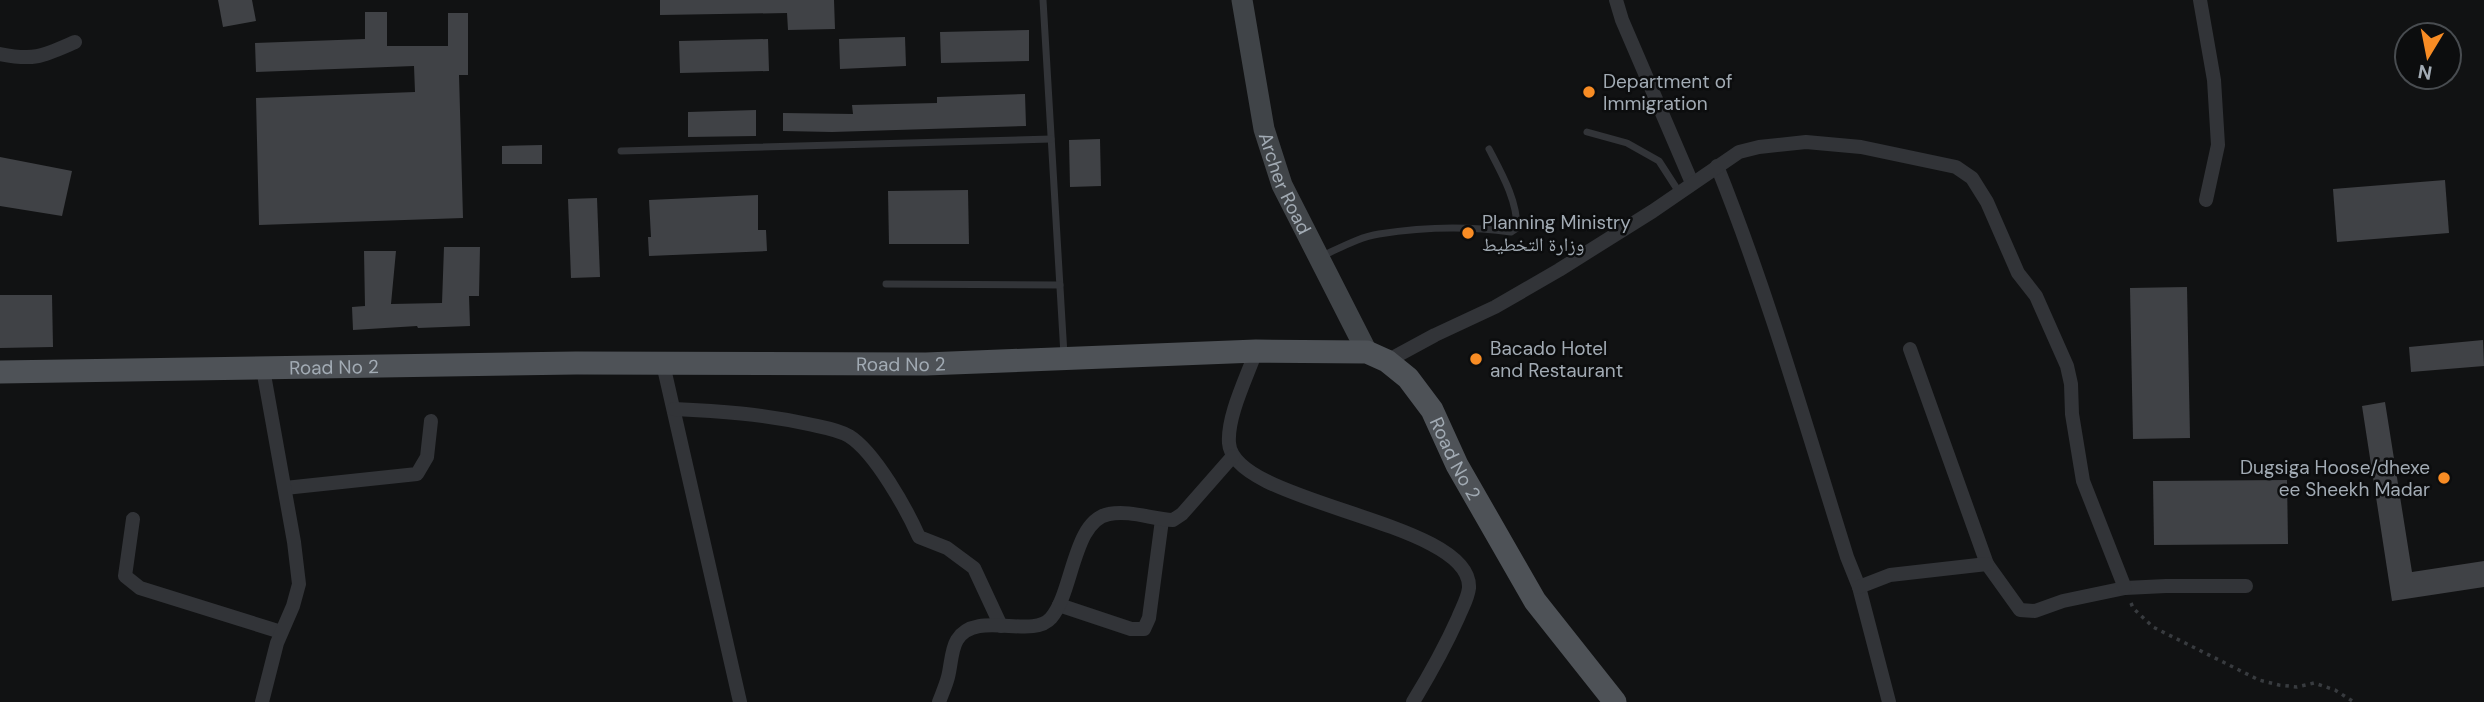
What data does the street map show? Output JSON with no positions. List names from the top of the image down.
{
  "streets": {
    "main road": ["Archer Road", "Road No 2"]
  },
  "crossings": [
    ["Archer Road", "Road No 2"]
  ],
  "places": [
    "Department of Immigration",
    "Planning Ministry وزارة التخطيط",
    "Bacado Hotel and Restaurant",
    "Dugsiga Hoose/dhexe ee Sheekh Madar"
  ],
  "north": "bottom"
}
